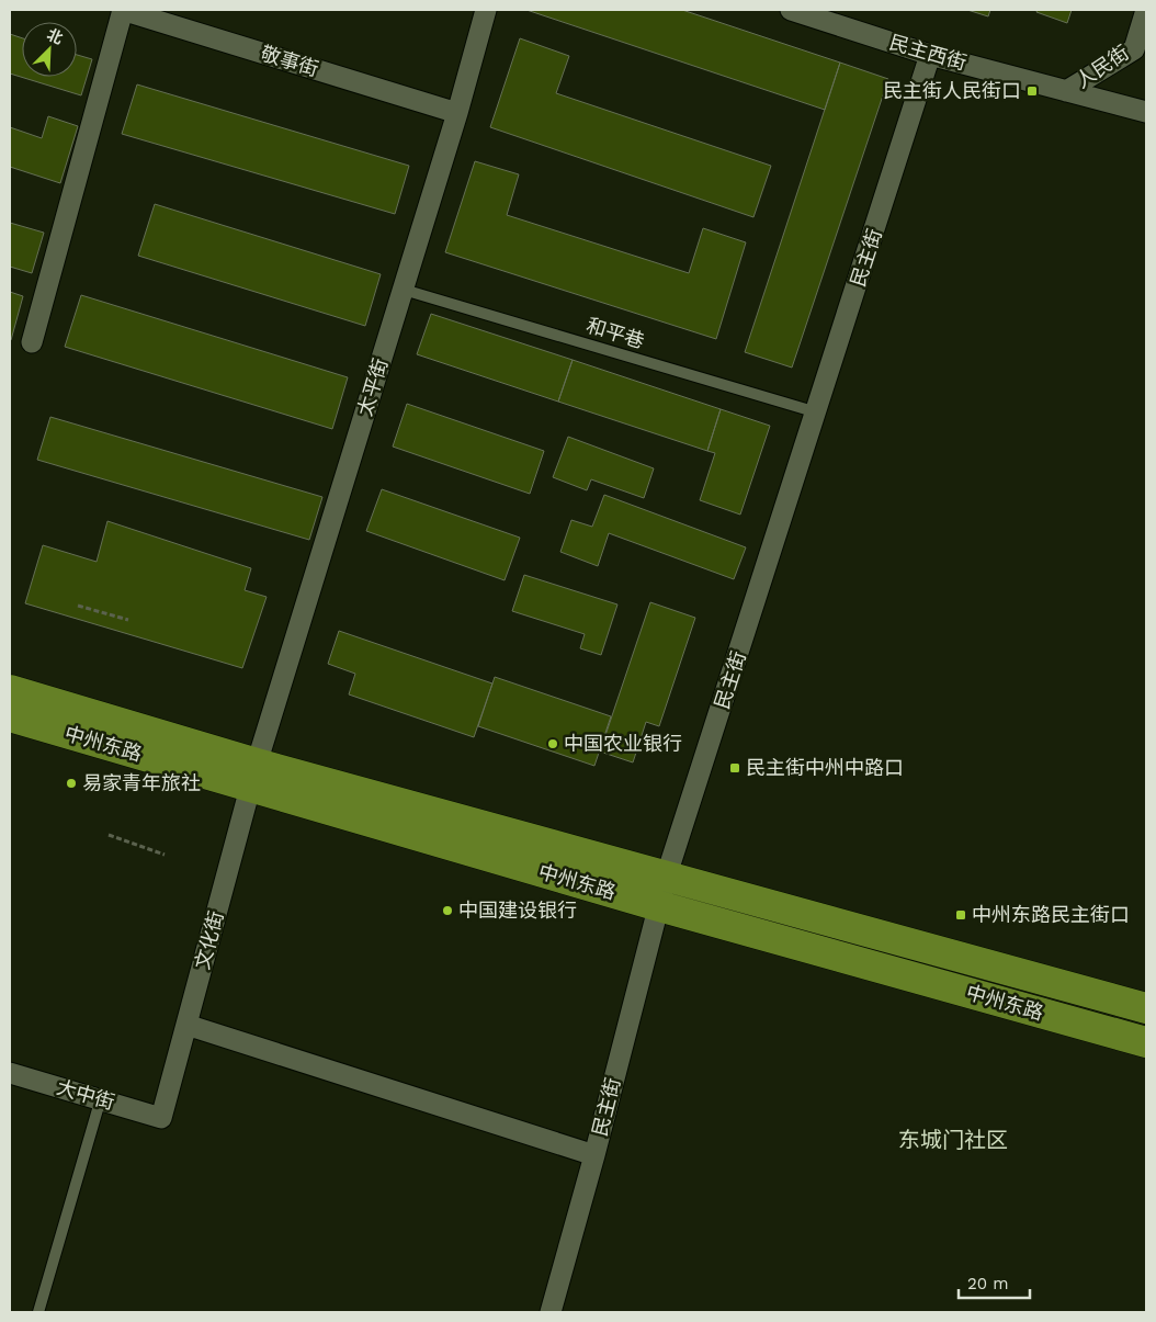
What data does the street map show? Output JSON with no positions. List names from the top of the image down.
{
  "streets": {
    "main road": ["中州东路"],
    "street": [
      "民主西街",
      "敬事街",
      "人民街",
      "民主街",
      "太平街",
      "文化街",
      "大中街"
    ],
    "lane": ["和平巷"]
  },
  "crossings": [
    ["民主西街", "人民街"],
    ["民主西街", "民主街"],
    ["敬事街", "太平街"],
    ["民主街", "和平巷"],
    ["民主街", "中州东路"],
    ["和平巷", "太平街"],
    ["太平街", "中州东路"],
    ["太平街", "文化街"],
    ["中州东路", "文化街"],
    ["文化街", "大中街"]
  ],
  "districts": ["东城门社区"],
  "places": {
    "transit": ["民主街人民街口", "民主街中州中路口", "中州东路民主街口"],
    "other": ["中国农业银行", "易家青年旅社", "中国建设银行"]
  },
  "scale_bar": "20 m",
  "north": "top right"
}
